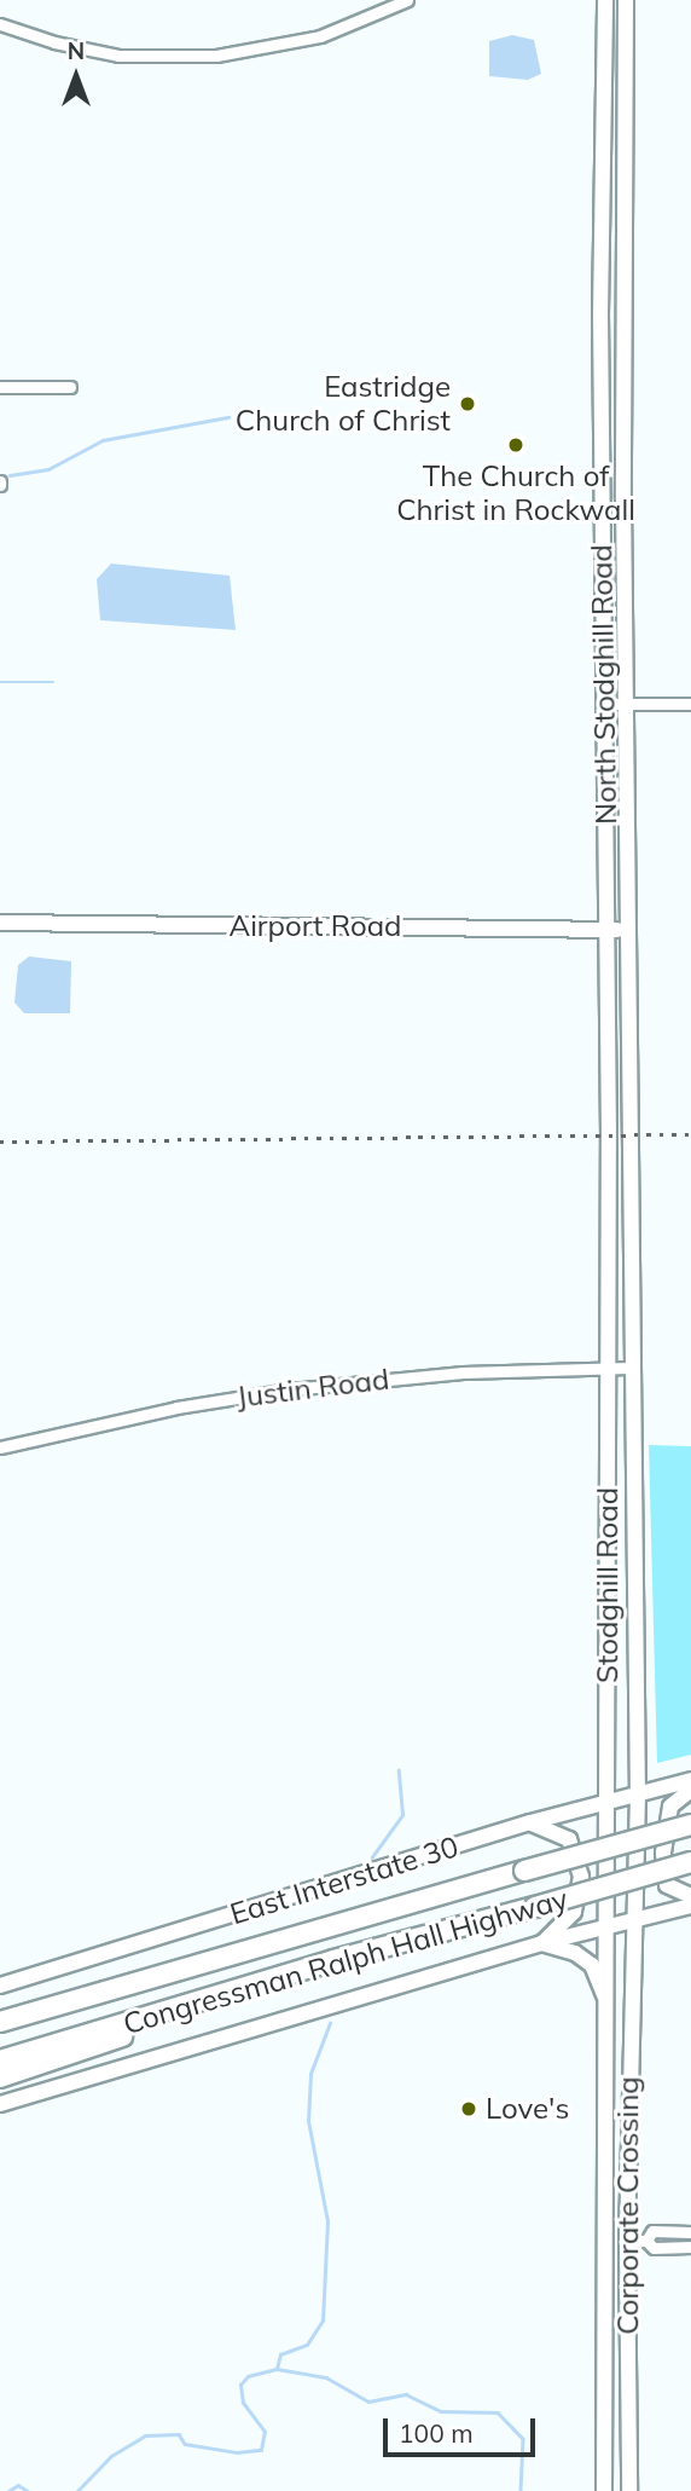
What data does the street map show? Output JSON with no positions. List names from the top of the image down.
{
  "streets": {
    "highway": ["Congressman Ralph Hall Highway"],
    "main road": [
      "North Stodghill Road",
      "Airport Road",
      "Stodghill Road",
      "East Interstate 30",
      "Corporate Crossing"
    ],
    "street": ["Justin Road"]
  },
  "crossings": [
    ["North Stodghill Road", "Airport Road"],
    ["North Stodghill Road", "Justin Road"],
    ["North Stodghill Road", "Stodghill Road"],
    ["Justin Road", "Stodghill Road"],
    ["Stodghill Road", "East Interstate 30"],
    ["Stodghill Road", "Corporate Crossing"]
  ],
  "places": ["Eastridge Church of Christ", "The Church of Christ in Rockwall", "Love's"],
  "scale_bar": "100 m",
  "north": "top"
}
